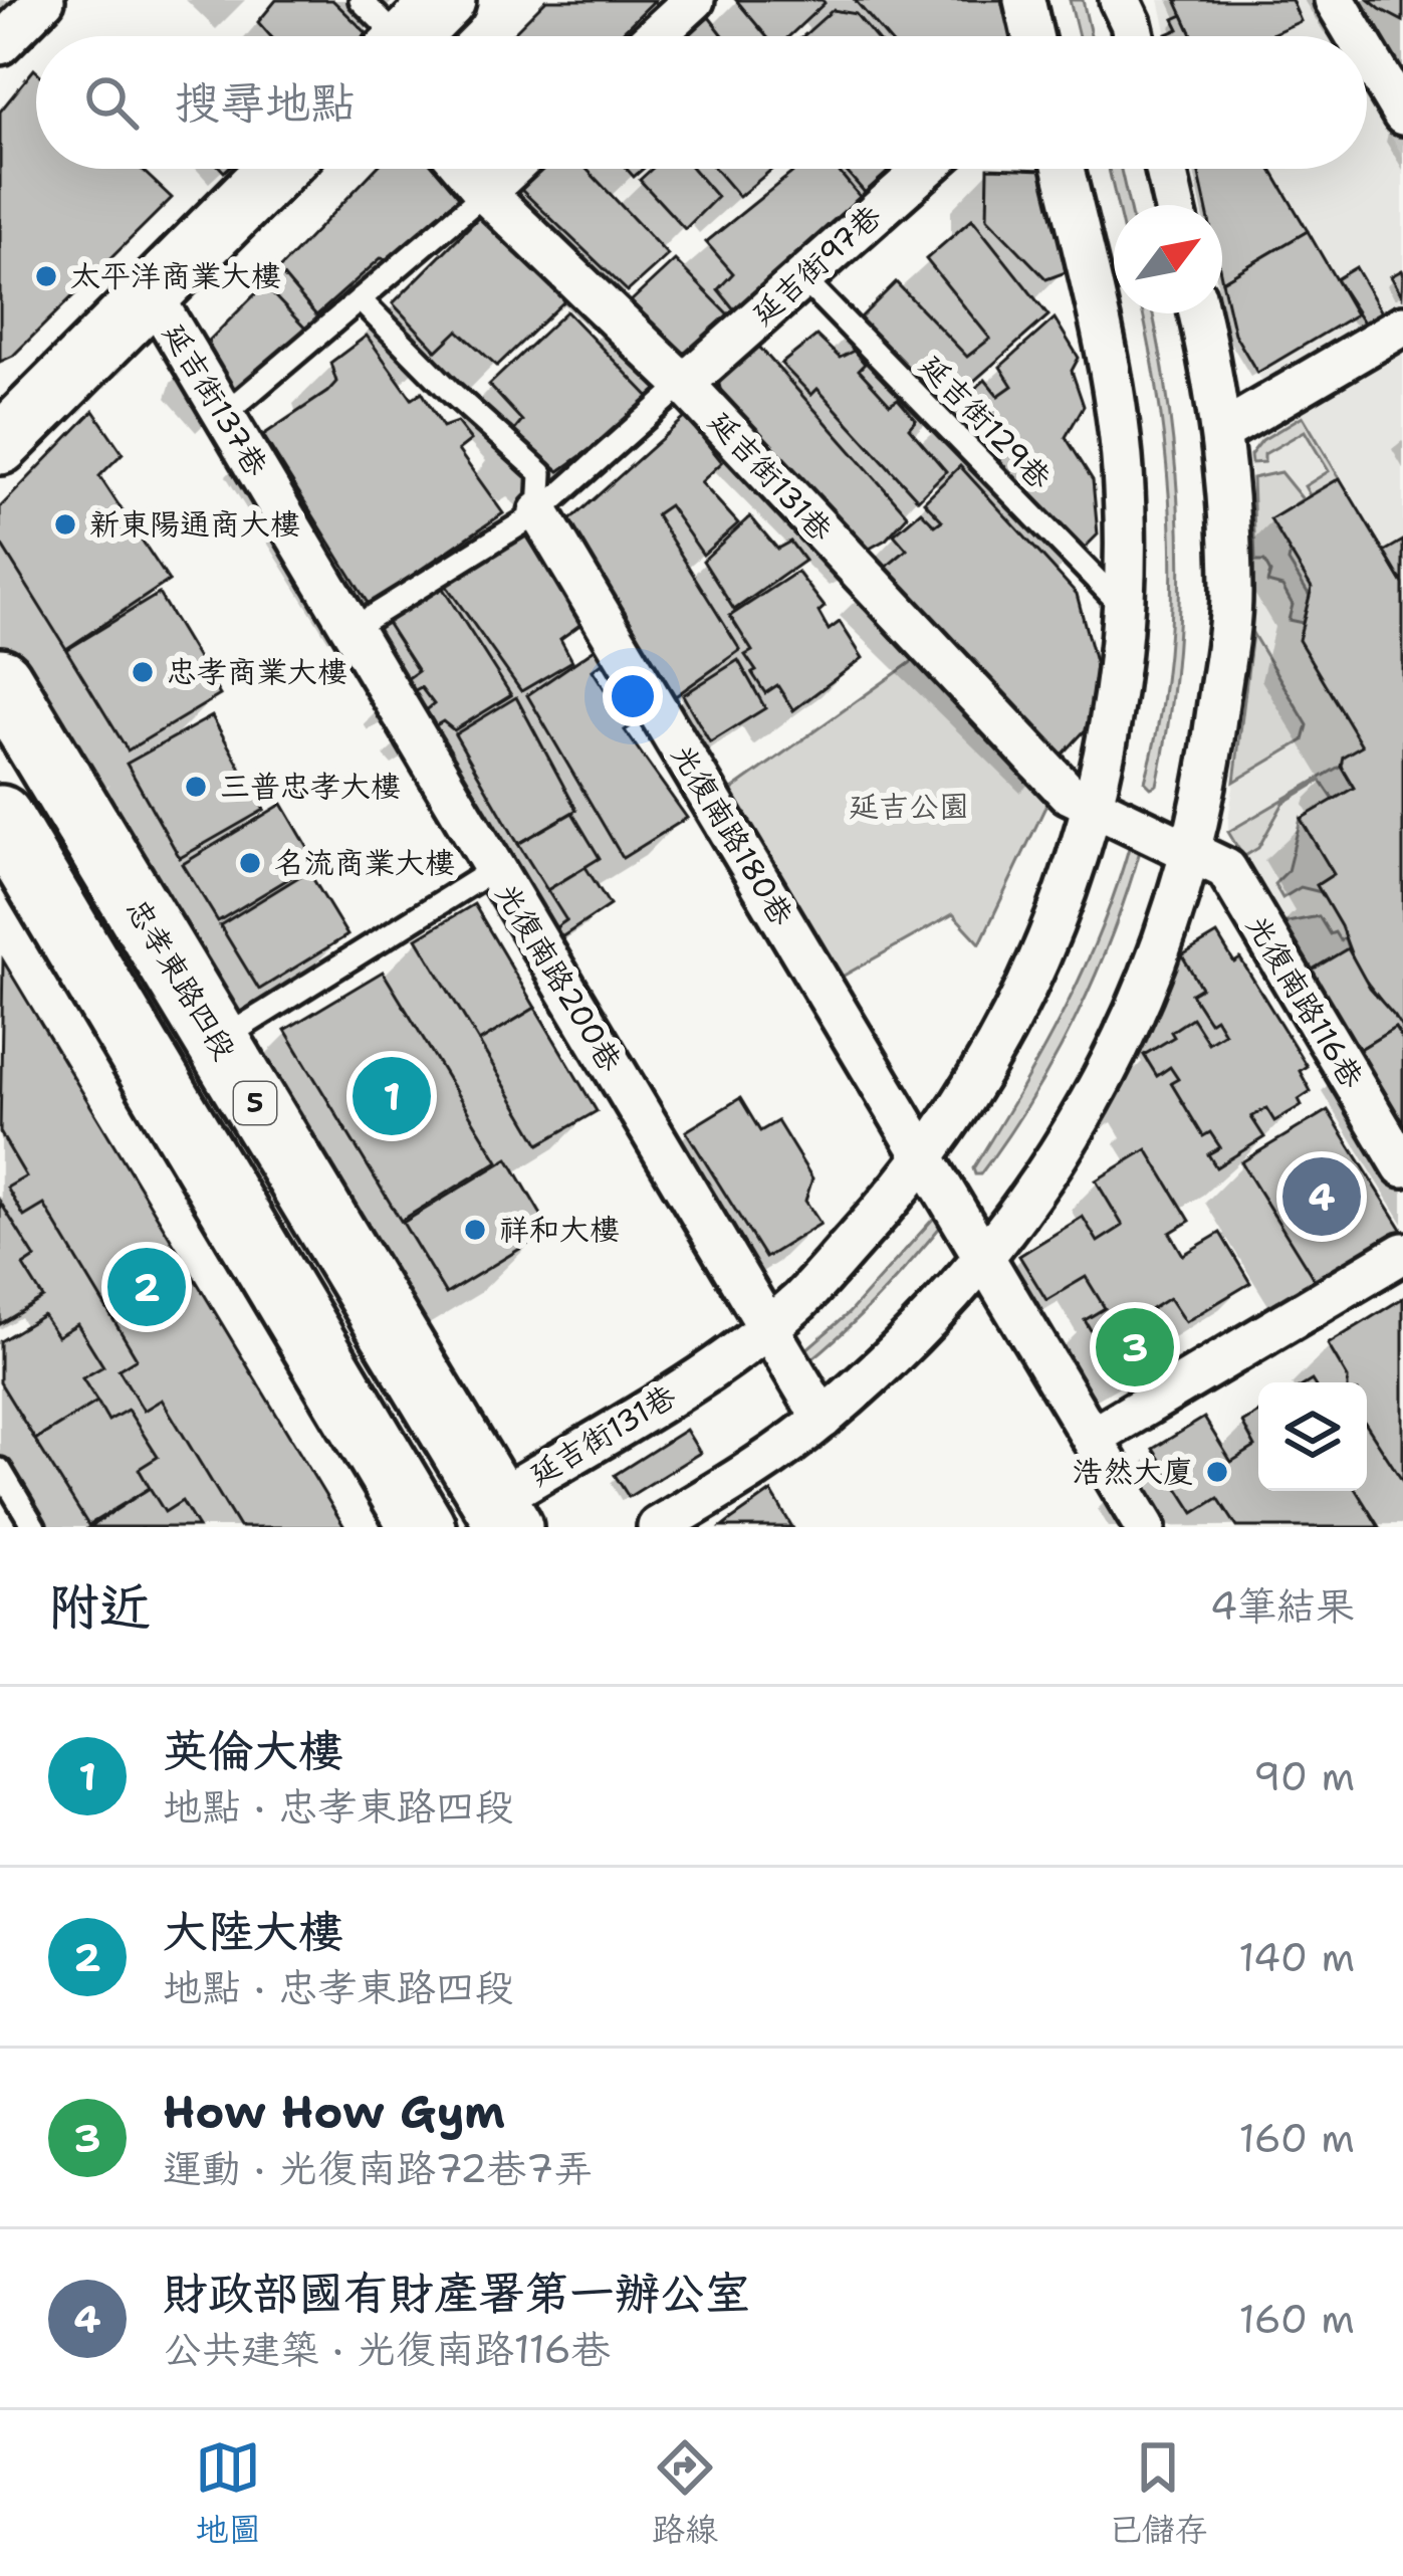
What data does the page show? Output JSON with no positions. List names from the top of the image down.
{
  "streets": {
    "main road": ["忠孝東路四段", "5"],
    "street": [
      "延吉街97巷",
      "延吉街137巷",
      "延吉街131巷",
      "光復南路180巷",
      "光復南路200巷",
      "光復南路116巷"
    ],
    "lane": ["延吉街129巷"]
  },
  "crossings": [
    ["延吉街97巷", "延吉街129巷"],
    ["延吉街97巷", "延吉街131巷"],
    ["延吉街137巷", "光復南路200巷"],
    ["延吉街129巷", "延吉街131巷"],
    ["延吉街131巷", "光復南路180巷"],
    ["延吉街131巷", "光復南路200巷"],
    ["延吉街131巷", "忠孝東路四段"],
    ["延吉街131巷", "光復南路116巷"]
  ],
  "parks": ["延吉公園"],
  "places": [
    "太平洋商業大樓",
    "新東陽通商大樓",
    "忠孝商業大樓",
    "三普忠孝大樓",
    "名流商業大樓",
    "祥和大樓",
    "浩然大廈"
  ],
  "north": "top right",
  "page": {
    "search": "搜尋地點",
    "pins": [
      "1",
      "4",
      "2",
      "3"
    ],
    "heading": ["附近", "4筆結果"],
    "list": [
      {
        "mark": "1",
        "name": "英倫大樓",
        "note": "地點 · 忠孝東路四段",
        "value": "90 m"
      },
      {
        "mark": "2",
        "name": "大陸大樓",
        "note": "地點 · 忠孝東路四段",
        "value": "140 m"
      },
      {
        "mark": "3",
        "name": "How How Gym",
        "note": "運動 · 光復南路72巷7弄",
        "value": "160 m"
      },
      {
        "mark": "4",
        "name": "財政部國有財產署第一辦公室",
        "note": "公共建築 · 光復南路116巷",
        "value": "160 m"
      }
    ],
    "nav": ["地圖", "路線", "已儲存"]
  }
}
